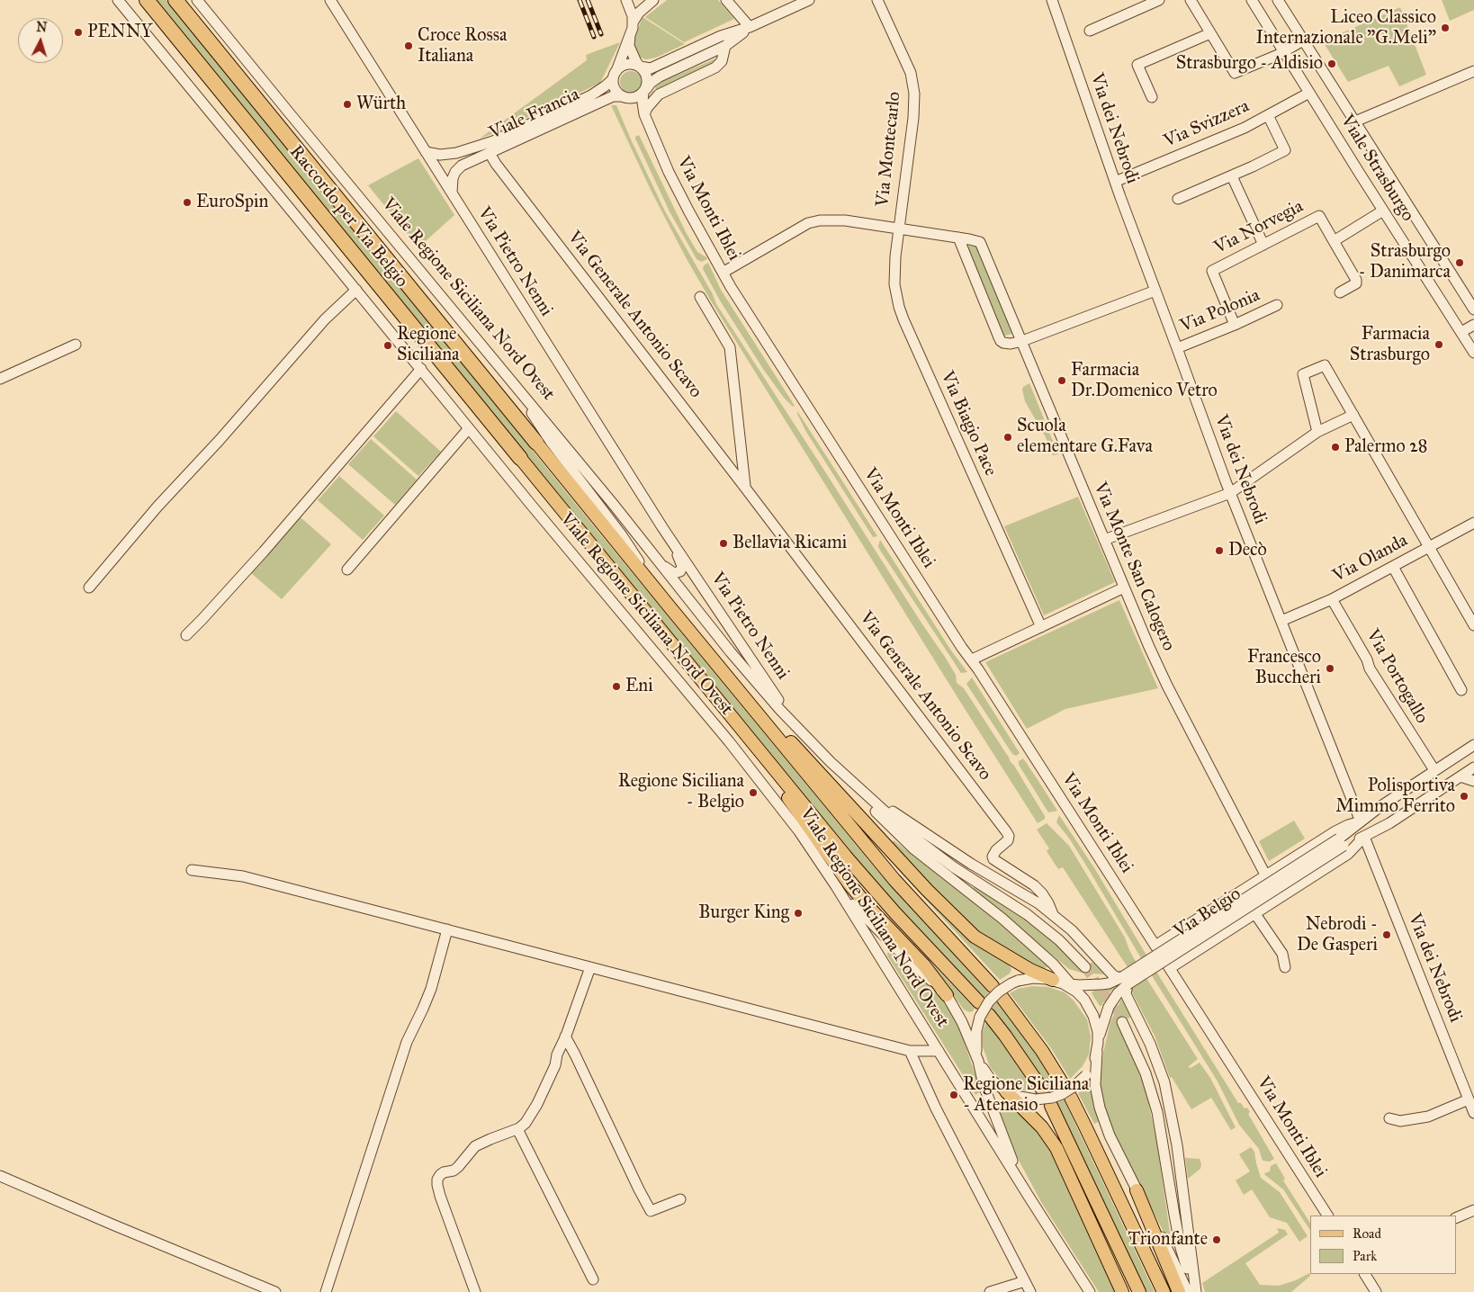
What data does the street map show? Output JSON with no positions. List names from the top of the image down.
{
  "streets": {
    "highway": ["Raccordo per Via Belgio"],
    "main road": ["Viale Regione Siciliana Nord Ovest"],
    "street": [
      "Viale Francia",
      "Via Svizzera",
      "Via dei Nebrodi",
      "Via Montecarlo",
      "Viale Strasburgo",
      "Via Monti Iblei",
      "Via Norvegia",
      "Via Pietro Nenni",
      "Via Polonia",
      "Via Generale Antonio Scavo",
      "Via Biagio Pace",
      "Via Olanda",
      "Via Monte San Calogero",
      "Via Portogallo",
      "Via Belgio"
    ]
  },
  "crossings": [
    ["Viale Francia", "Via Monti Iblei"],
    ["Viale Francia", "Via Pietro Nenni"],
    ["Viale Francia", "Via Generale Antonio Scavo"],
    ["Via Svizzera", "Via dei Nebrodi"],
    ["Via Svizzera", "Viale Strasburgo"],
    ["Via dei Nebrodi", "Via Polonia"],
    ["Via dei Nebrodi", "Via Olanda"],
    ["Via dei Nebrodi", "Via Belgio"],
    ["Via Montecarlo", "Via Biagio Pace"],
    ["Via Montecarlo", "Via Monte San Calogero"],
    ["Via Monti Iblei", "Via Monte San Calogero"],
    ["Via Monti Iblei", "Via Belgio"],
    ["Raccordo per Via Belgio", "Viale Regione Siciliana Nord Ovest"],
    ["Via Norvegia", "Via Polonia"],
    ["Via Pietro Nenni", "Viale Regione Siciliana Nord Ovest"],
    ["Via Biagio Pace", "Via Monte San Calogero"],
    ["Via Olanda", "Via Portogallo"],
    ["Via Monte San Calogero", "Via Belgio"],
    ["Via Portogallo", "Via Belgio"]
  ],
  "places": [
    "Liceo Classico Internazionale \"G.Meli\"",
    "PENNY",
    "Croce Rossa Italiana",
    "Strasburgo - Aldisio",
    "Würth",
    "EuroSpin",
    "Strasburgo - Danimarca",
    "Farmacia Strasburgo",
    "Regione Siciliana",
    "Farmacia Dr.Domenico Vetro",
    "Scuola elementare G.Fava",
    "Palermo 28",
    "Bellavia Ricami",
    "Decò",
    "Francesco Buccheri",
    "Eni",
    "Regione Siciliana - Belgio",
    "Polisportiva Mimmo Ferrito",
    "Burger King",
    "Nebrodi - De Gasperi",
    "Regione Siciliana - Atenasio",
    "Trionfante"
  ],
  "legend": ["Road", "Park"],
  "north": "top"
}
